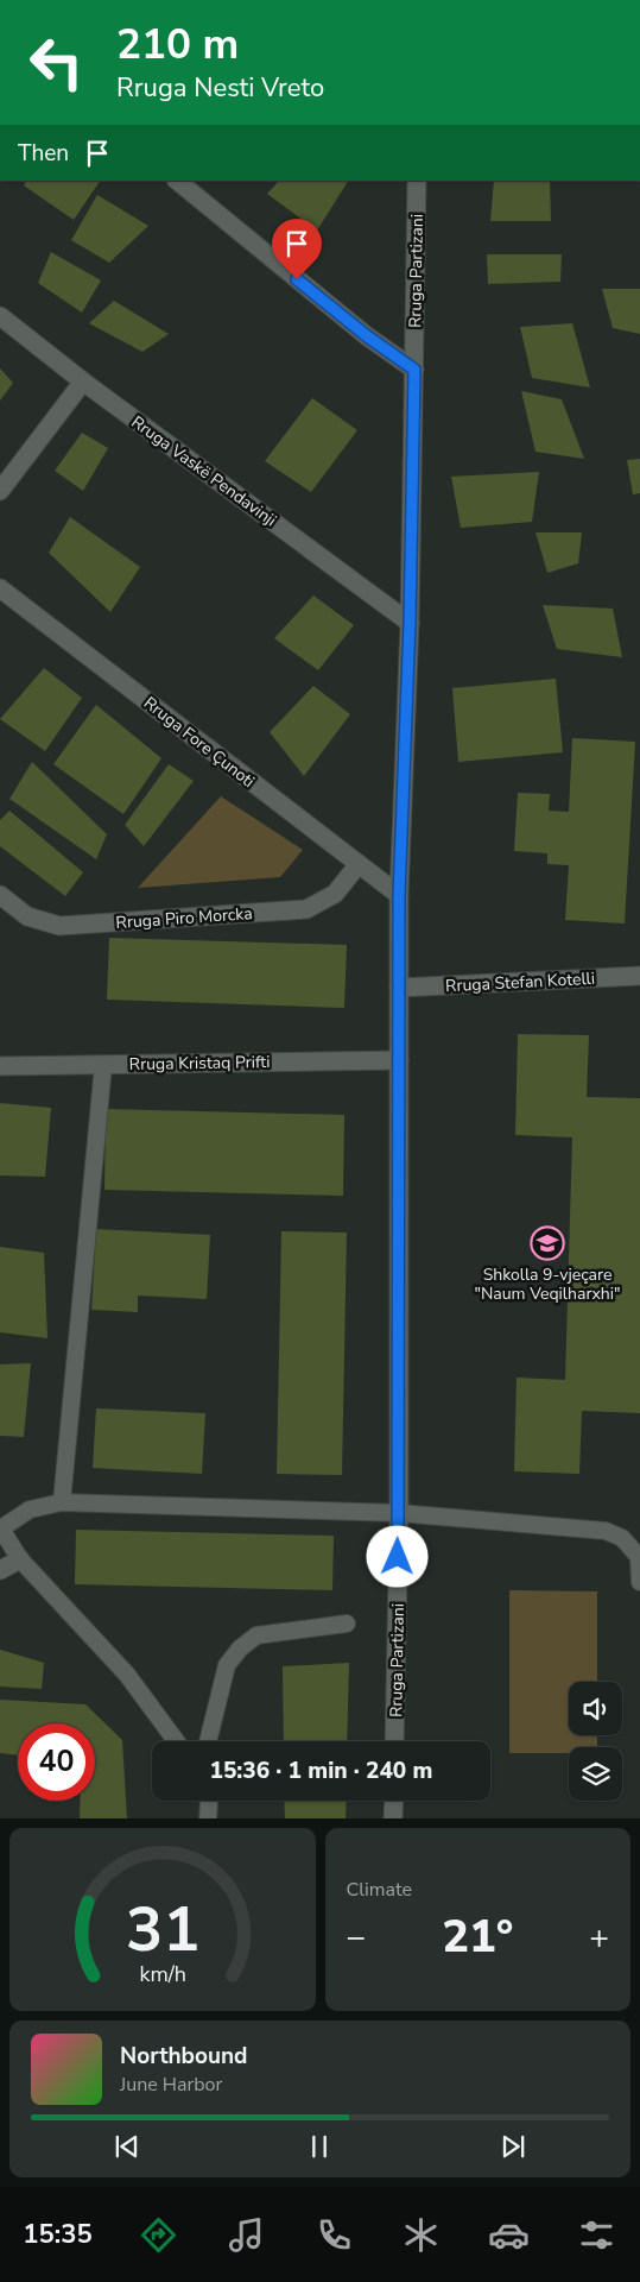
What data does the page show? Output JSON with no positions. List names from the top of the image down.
{
  "streets": {
    "street": [
      "Rruga Partizani",
      "Rruga Vaskë Pendavinji",
      "Rruga Fore Çunoti",
      "Rruga Piro Morcka",
      "Rruga Stefan Kotelli",
      "Rruga Kristaq Prifti"
    ]
  },
  "crossings": [
    ["Rruga Partizani", "Rruga Vaskë Pendavinji"],
    ["Rruga Partizani", "Rruga Fore Çunoti"],
    ["Rruga Partizani", "Rruga Stefan Kotelli"],
    ["Rruga Partizani", "Rruga Kristaq Prifti"],
    ["Rruga Fore Çunoti", "Rruga Piro Morcka"]
  ],
  "places": {
    "school or university": ["Shkolla 9-vjeçare \"Naum Veqilharxhi\""]
  },
  "page": {
    "turn": ["210 m", "Rruga Nesti Vreto"],
    "then": "Then",
    "limit": "40",
    "trip": "15:36 · 1 min · 240 m",
    "tile": "Climate",
    "heat": ["−", "21°", "+"],
    "song": ["Northbound", "June Harbor"],
    "tabs": "15:35",
    "gauge": ["31", "km/h"]
  }
}
